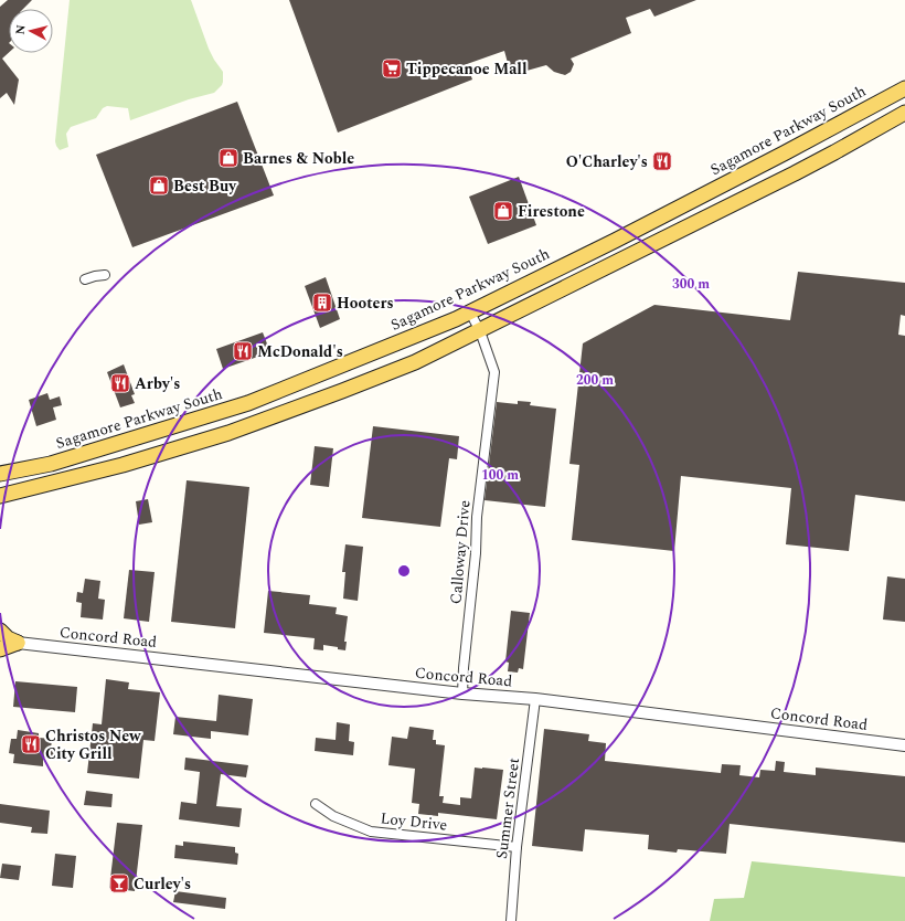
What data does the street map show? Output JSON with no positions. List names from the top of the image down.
{
  "streets": {
    "main road": ["Sagamore Parkway South"],
    "street": [
      "Calloway Drive",
      "Concord Road",
      "Summer Street",
      "Loy Drive"
    ]
  },
  "crossings": [
    ["Sagamore Parkway South", "Calloway Drive"],
    ["Calloway Drive", "Concord Road"],
    ["Concord Road", "Summer Street"],
    ["Summer Street", "Loy Drive"]
  ],
  "places": {
    "supermarket": ["Tippecanoe Mall"],
    "shop": ["Barnes & Noble", "Best Buy", "Firestone"],
    "restaurant": [
      "O'Charley's",
      "McDonald's",
      "Arby's",
      "Christos New City Grill"
    ],
    "building": ["Hooters"],
    "bar": ["Curley's"]
  },
  "north": "left",
  "rings": ["300 m", "200 m", "100 m"]
}
